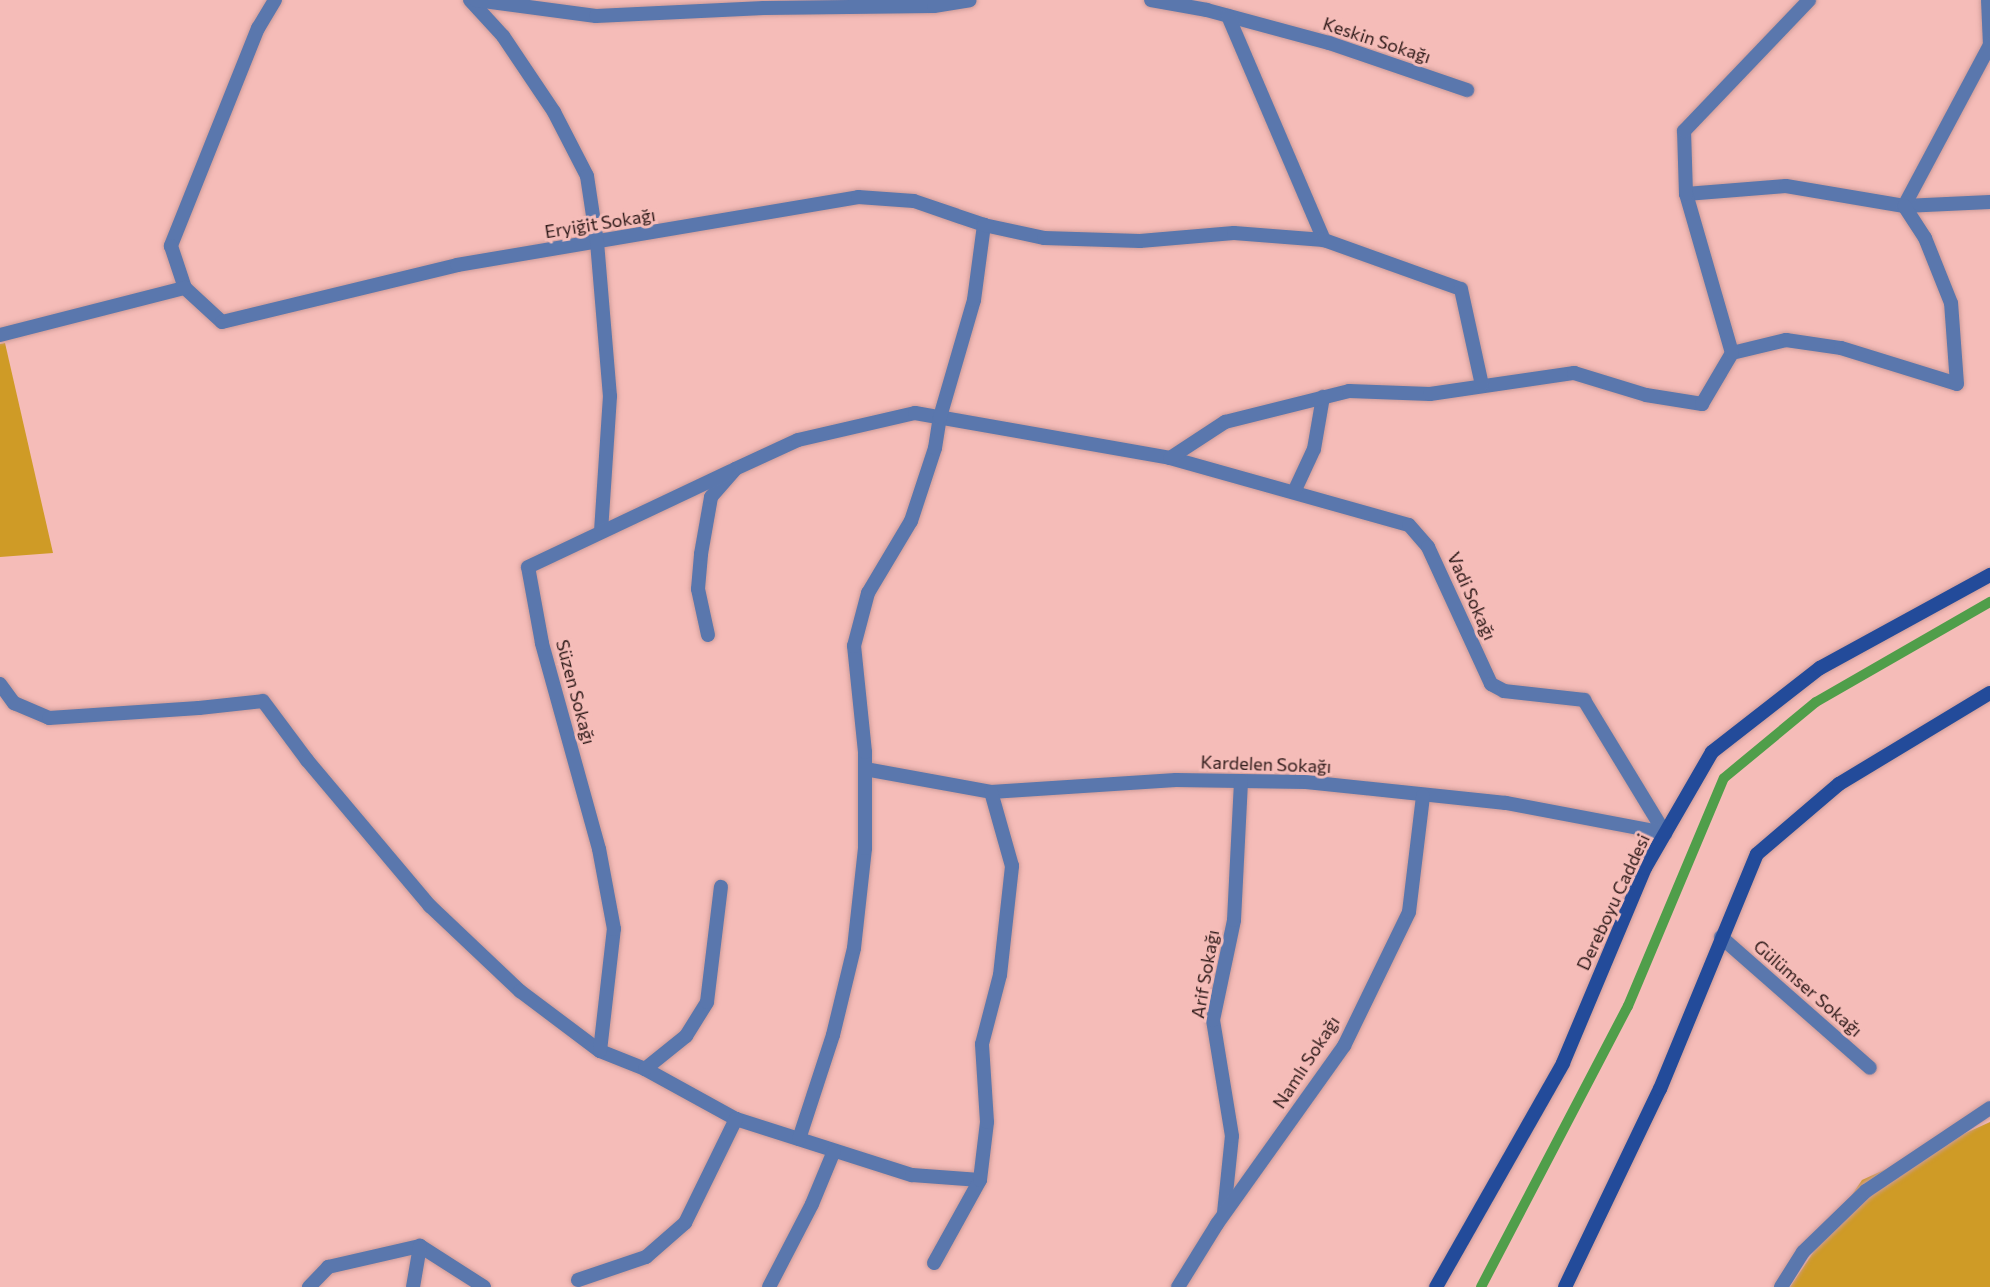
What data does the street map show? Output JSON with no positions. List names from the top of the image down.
{
  "streets": {
    "main road": ["Dereboyu Caddesi"],
    "street": [
      "Keskin Sokağı",
      "Eryiğit Sokağı",
      "Vadi Sokağı",
      "Süzen Sokağı",
      "Kardelen Sokağı",
      "Arif Sokağı",
      "Gülümser Sokağı",
      "Namlı Sokağı"
    ]
  },
  "crossings": [
    ["Vadi Sokağı", "Süzen Sokağı"],
    ["Vadi Sokağı", "Kardelen Sokağı"],
    ["Vadi Sokağı", "Dereboyu Caddesi"],
    ["Kardelen Sokağı", "Dereboyu Caddesi"],
    ["Kardelen Sokağı", "Arif Sokağı"],
    ["Kardelen Sokağı", "Namlı Sokağı"],
    ["Arif Sokağı", "Namlı Sokağı"]
  ]
}
